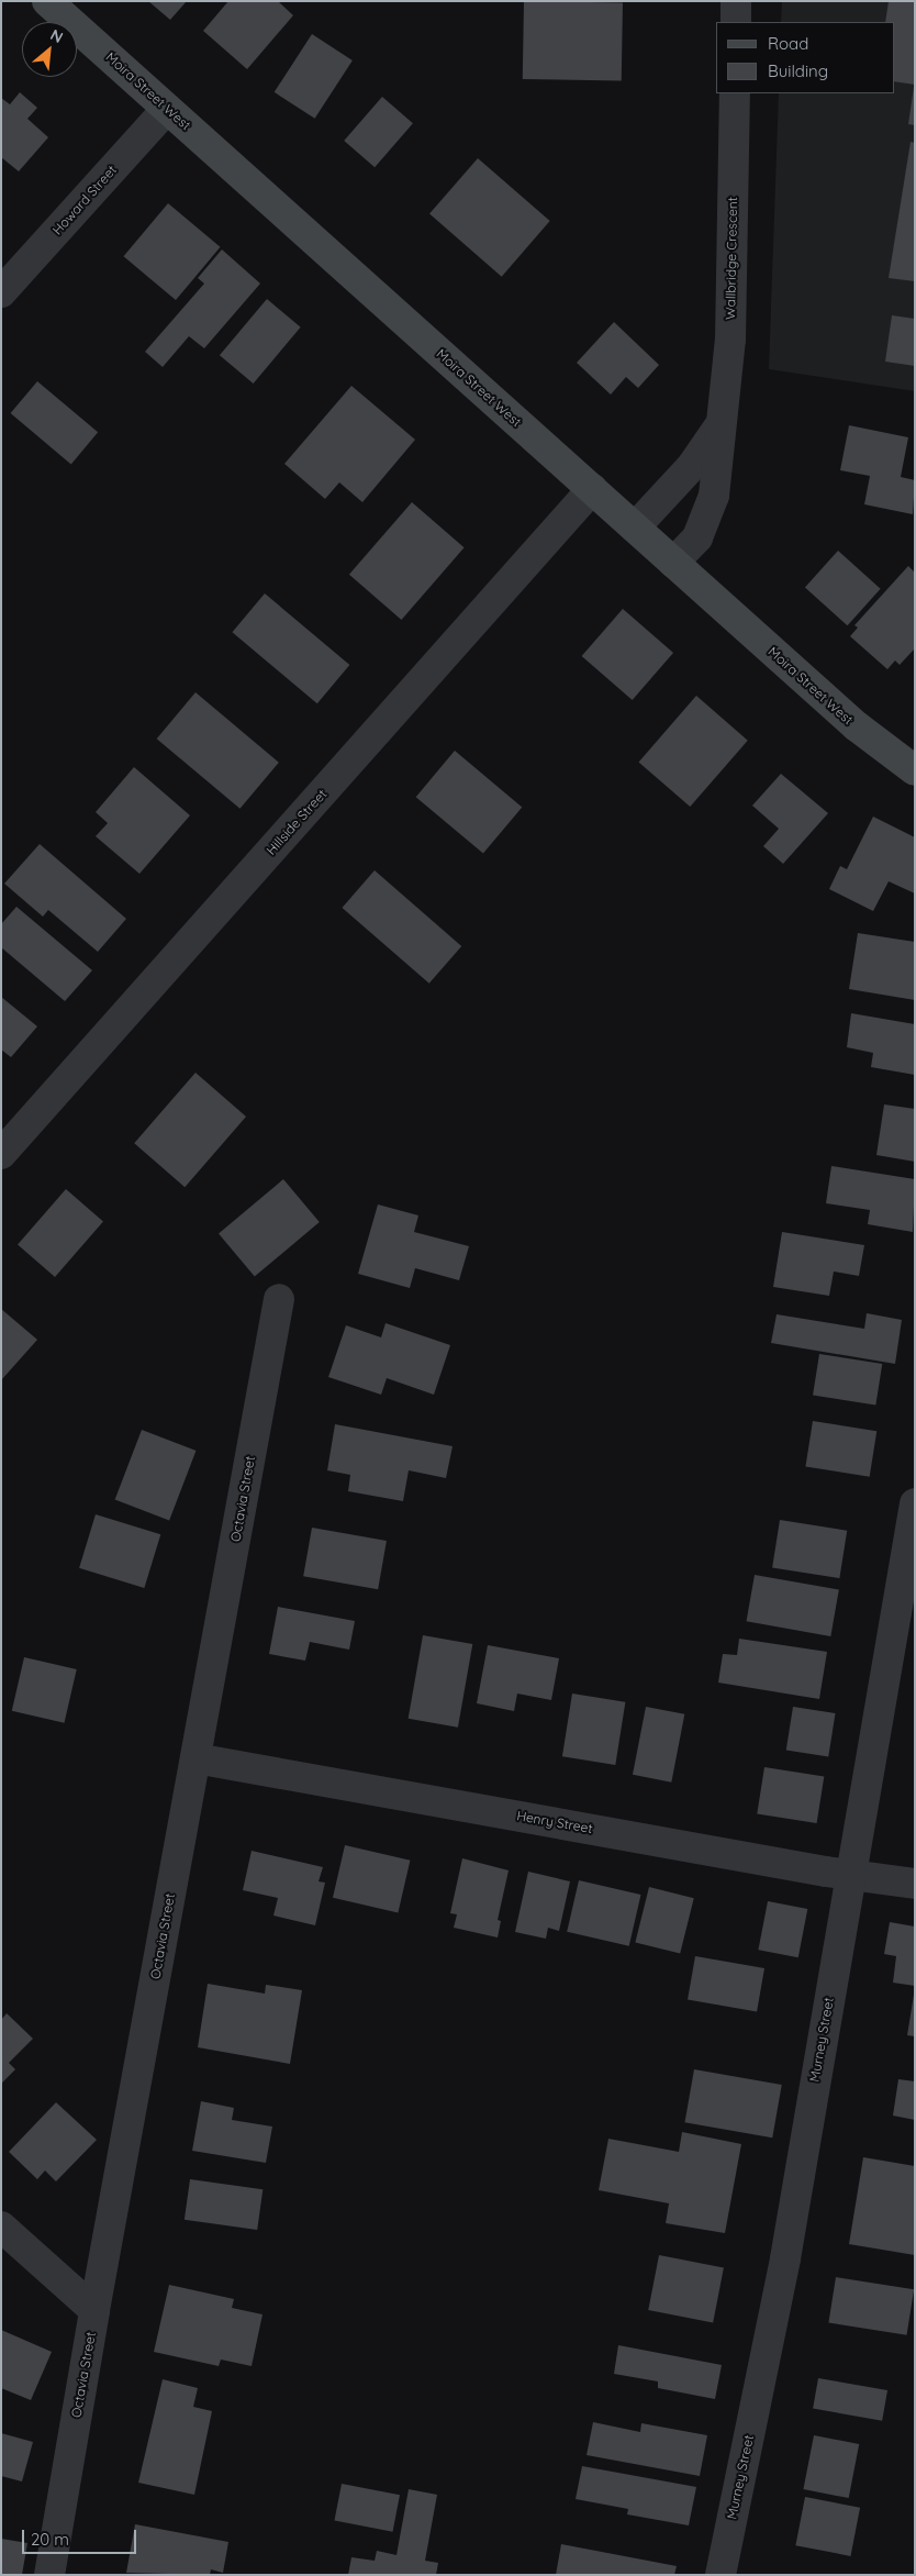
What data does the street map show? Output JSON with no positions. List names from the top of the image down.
{
  "streets": {
    "main road": ["Moira Street West"],
    "street": [
      "Howard Street",
      "Wallbridge Crescent",
      "Hillside Street",
      "Octavia Street",
      "Henry Street",
      "Murney Street"
    ]
  },
  "crossings": [
    ["Moira Street West", "Howard Street"],
    ["Moira Street West", "Wallbridge Crescent"],
    ["Moira Street West", "Hillside Street"],
    ["Octavia Street", "Henry Street"],
    ["Henry Street", "Murney Street"]
  ],
  "legend": ["Road", "Building"],
  "scale_bar": "20 m",
  "north": "top right"
}
